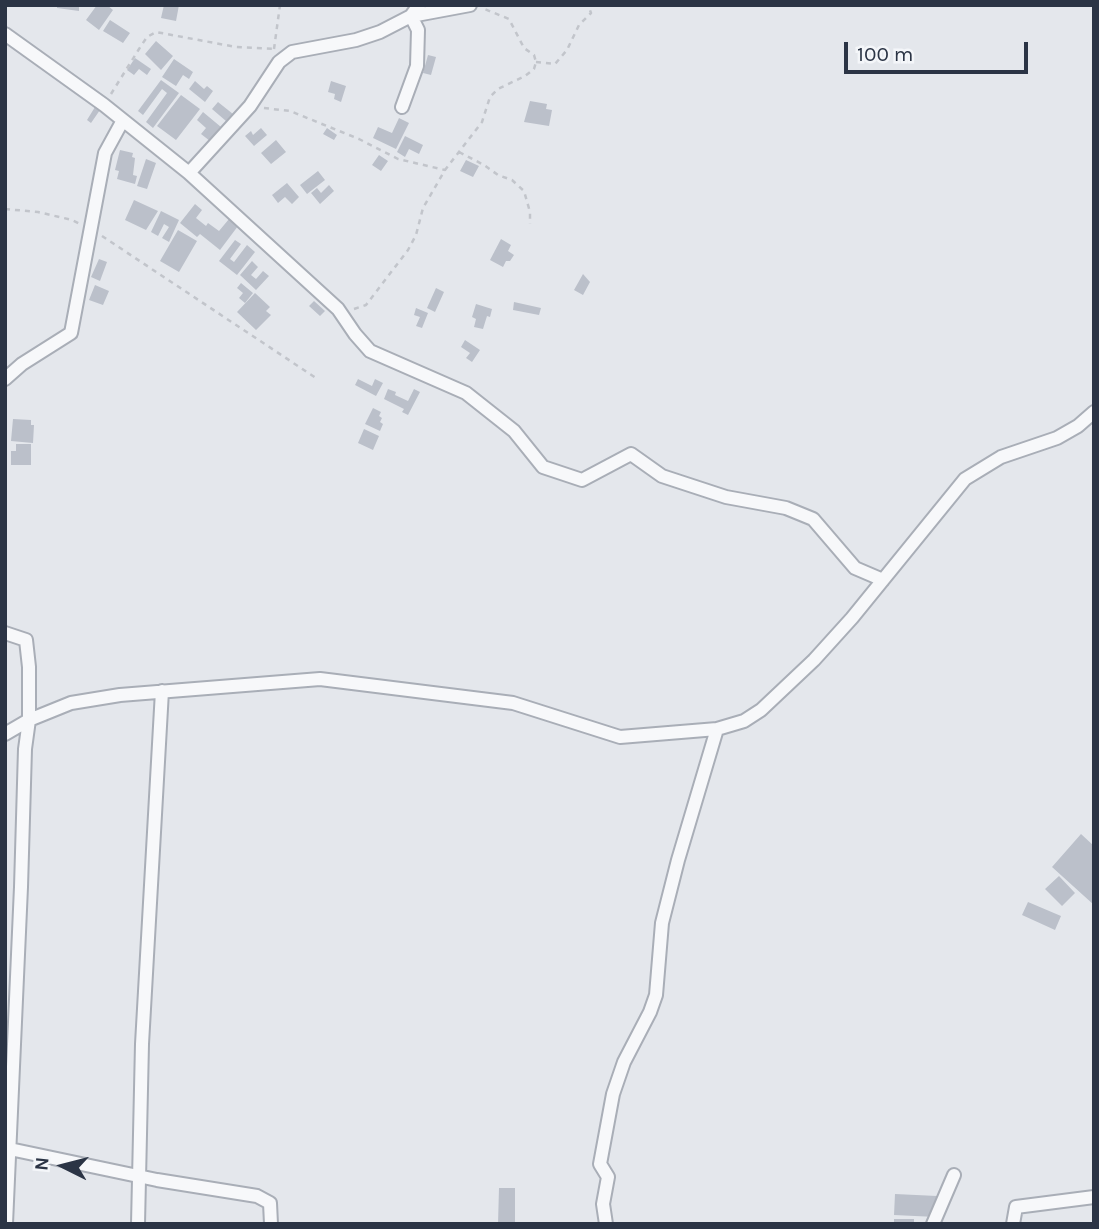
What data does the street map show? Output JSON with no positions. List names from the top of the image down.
{
  "scale_bar": "100 m",
  "north": "left"
}
